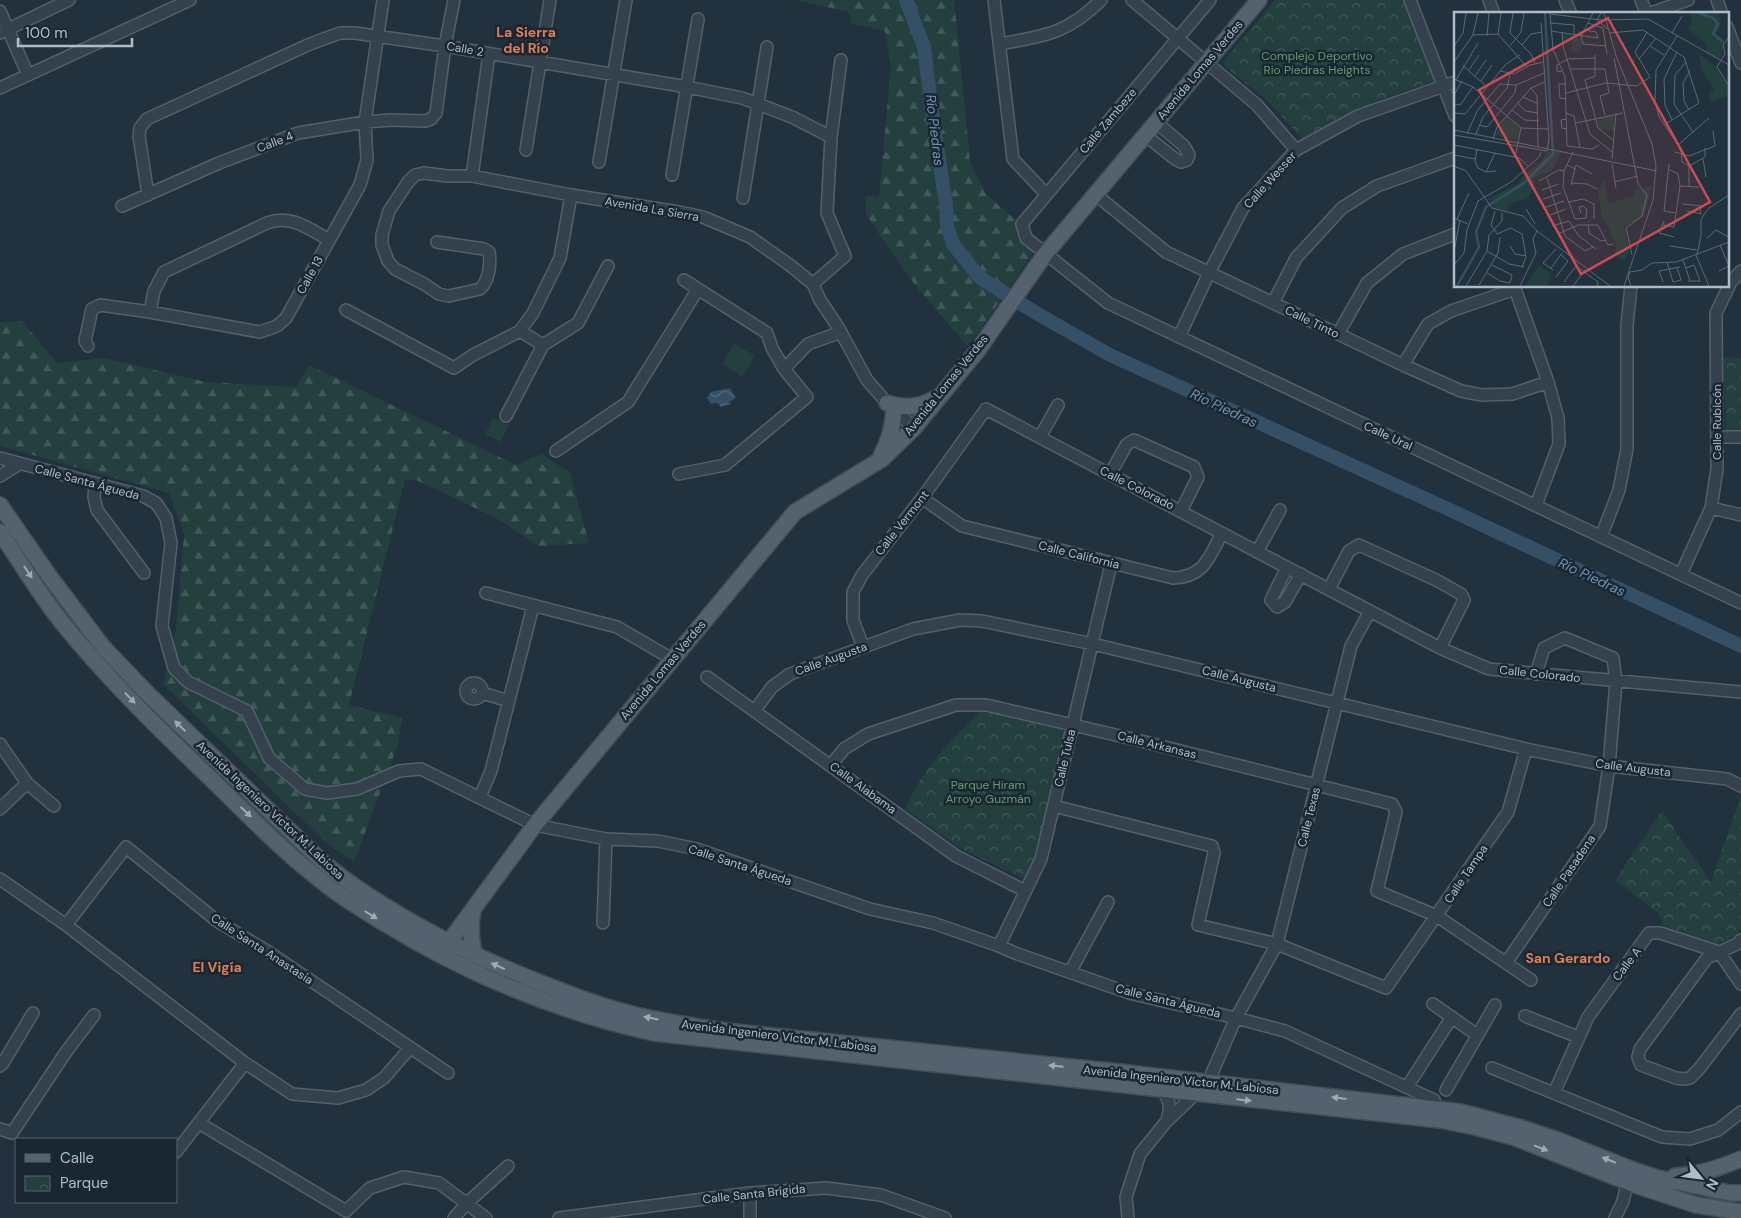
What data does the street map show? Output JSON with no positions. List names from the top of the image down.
{
  "streets": {
    "main road": ["Avenida Lomas Verdes", "Avenida Ingeniero Víctor M. Labiosa"],
    "street": [
      "Calle 2",
      "Calle Zambeze",
      "Calle 4",
      "Calle Wesser",
      "Avenida La Sierra",
      "Calle 13",
      "Calle Tinto",
      "Calle Rubicón",
      "Calle Ural",
      "Calle Santa Águeda",
      "Calle Colorado",
      "Calle Vermont",
      "Calle California",
      "Calle Augusta",
      "Calle Arkansas",
      "Calle Tulsa",
      "Calle Alabama",
      "Calle Texas",
      "Calle Pasadena",
      "Calle Tampa",
      "Calle Santa Anastasia",
      "Calle A",
      "Calle Santa Brígida"
    ]
  },
  "crossings": [
    ["Calle 2", "Calle 4"],
    ["Calle 2", "Calle 13"],
    ["Avenida Lomas Verdes", "Calle Zambeze"],
    ["Avenida Lomas Verdes", "Avenida La Sierra"],
    ["Avenida Lomas Verdes", "Calle Tinto"],
    ["Avenida Lomas Verdes", "Calle Ural"],
    ["Avenida Lomas Verdes", "Calle Santa Águeda"],
    ["Avenida Lomas Verdes", "Avenida Ingeniero Víctor M. Labiosa"],
    ["Calle Zambeze", "Calle Ural"],
    ["Calle 4", "Calle 13"],
    ["Calle Wesser", "Calle Tinto"],
    ["Calle Wesser", "Calle Ural"],
    ["Calle Rubicón", "Calle Ural"],
    ["Calle Santa Águeda", "Calle Tulsa"],
    ["Calle Santa Águeda", "Calle Texas"],
    ["Calle Colorado", "Calle Vermont"],
    ["Calle Colorado", "Calle California"],
    ["Calle Colorado", "Calle Texas"],
    ["Calle Colorado", "Calle Pasadena"],
    ["Calle Vermont", "Calle California"],
    ["Calle Vermont", "Calle Augusta"],
    ["Calle California", "Calle Tulsa"],
    ["Calle Augusta", "Calle Tulsa"],
    ["Calle Augusta", "Calle Alabama"],
    ["Calle Augusta", "Calle Texas"],
    ["Calle Augusta", "Calle Pasadena"],
    ["Calle Augusta", "Calle Tampa"],
    ["Calle Arkansas", "Calle Tulsa"],
    ["Calle Arkansas", "Calle Alabama"],
    ["Calle Arkansas", "Calle Texas"],
    ["Calle Arkansas", "Calle Tampa"],
    ["Calle Tulsa", "Calle Alabama"],
    ["Avenida Ingeniero Víctor M. Labiosa", "Calle Texas"],
    ["Calle Texas", "Calle Tampa"]
  ],
  "districts": ["La Sierra del Río", "San Gerardo", "El Vigía"],
  "water": ["Río Piedras"],
  "parks": ["Complejo Deportivo Rio Piedras Heights", "Parque Hiram Arroyo Guzmán"],
  "legend": ["Calle", "Parque"],
  "scale_bar": "100 m",
  "north": "bottom right"
}
